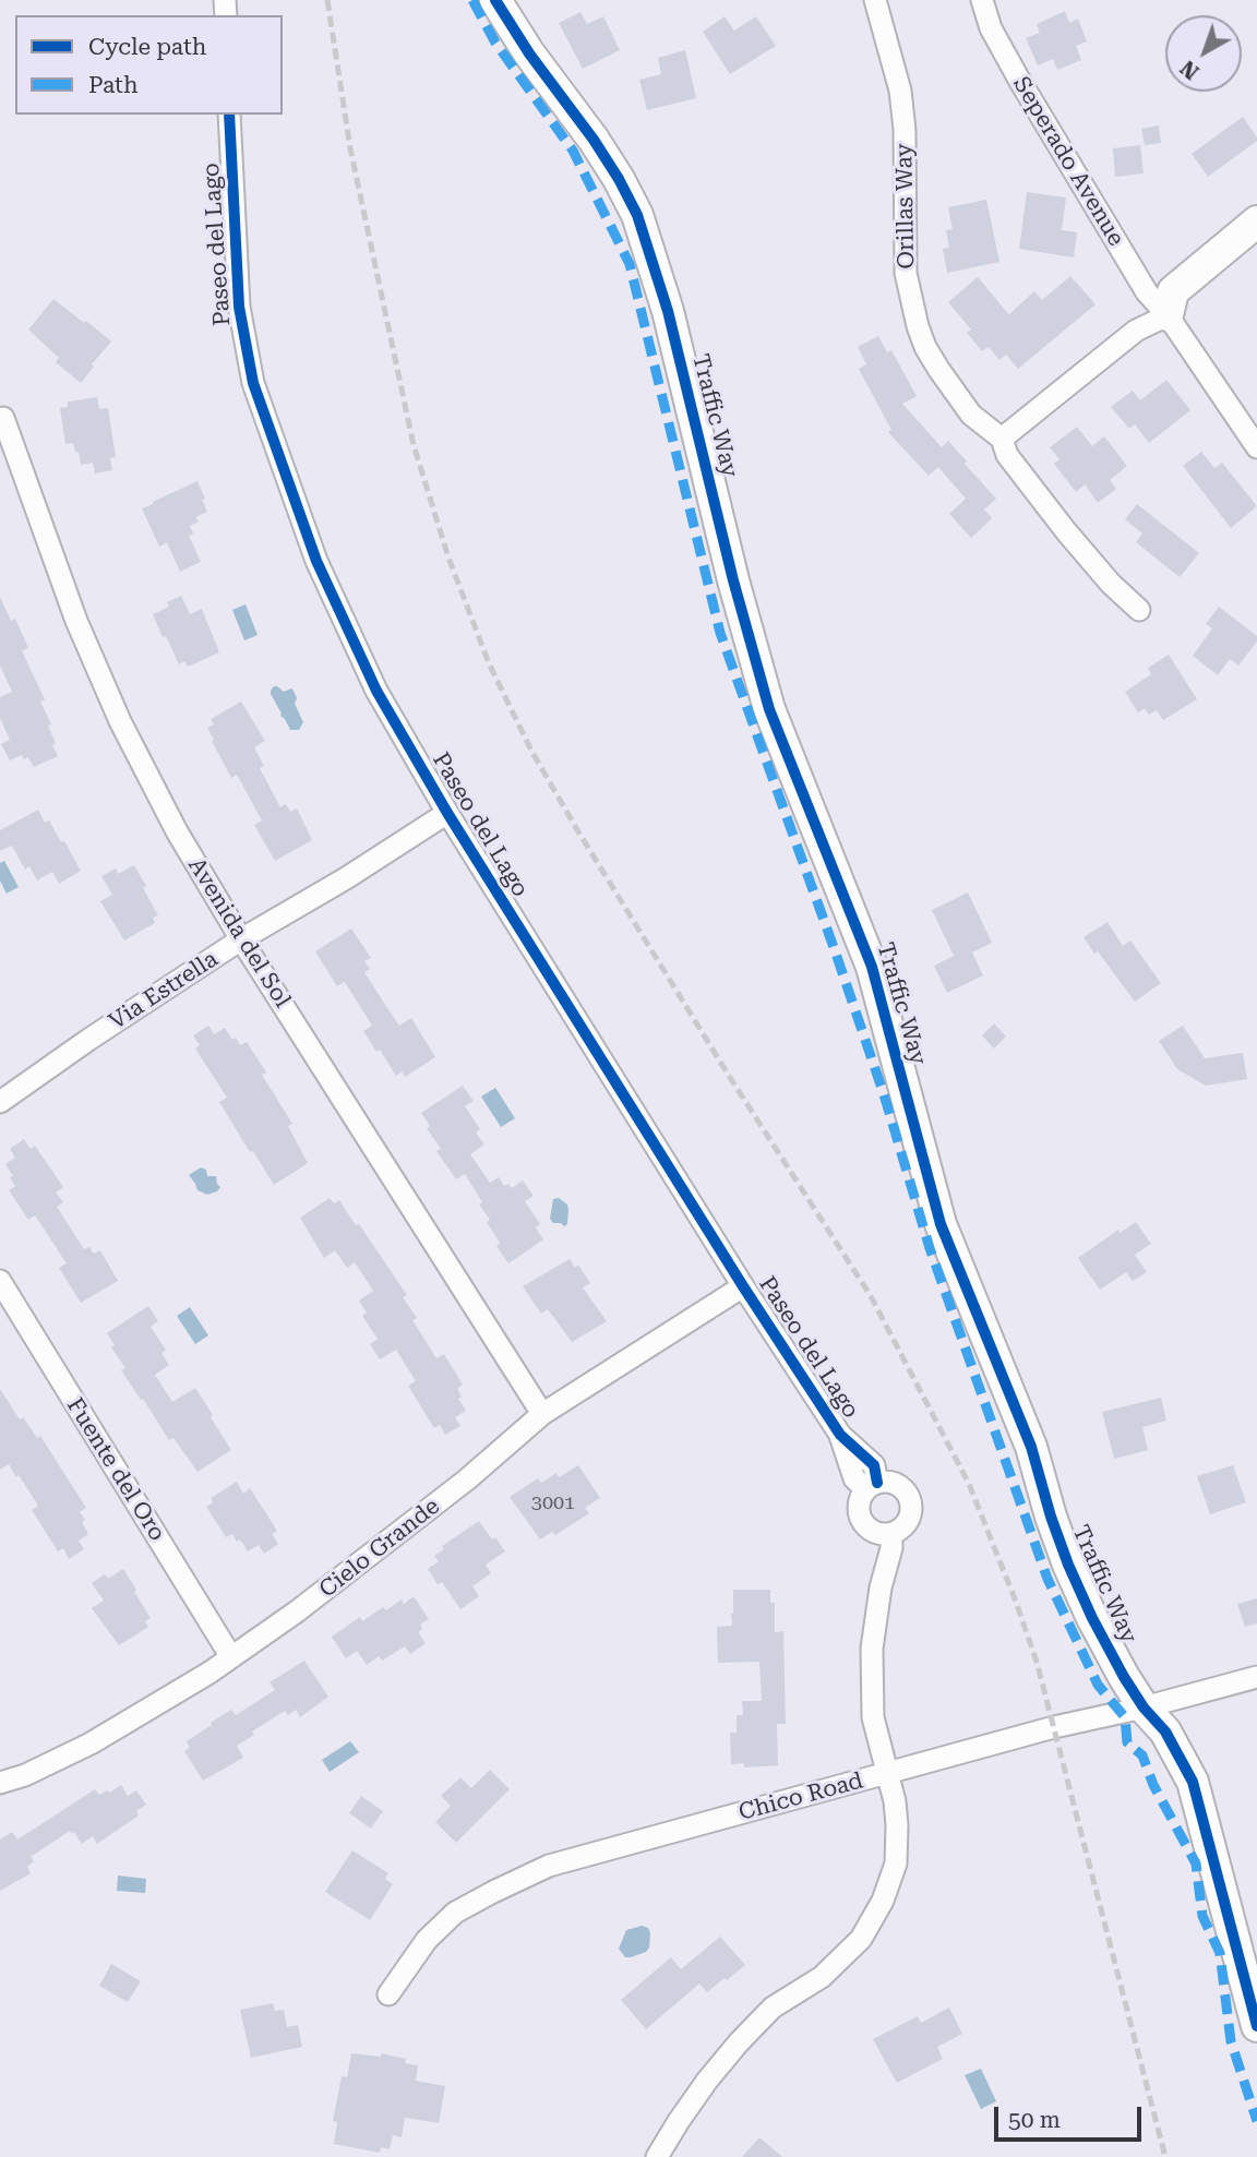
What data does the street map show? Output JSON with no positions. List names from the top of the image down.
{
  "streets": {
    "street": [
      "Seperado Avenue",
      "Orillas Way",
      "Paseo del Lago",
      "Traffic Way",
      "Avenida del Sol",
      "Via Estrella",
      "Fuente del Oro",
      "Cielo Grande",
      "Chico Road"
    ]
  },
  "crossings": [
    ["Paseo del Lago", "Via Estrella"],
    ["Paseo del Lago", "Cielo Grande"],
    ["Traffic Way", "Chico Road"],
    ["Avenida del Sol", "Via Estrella"],
    ["Avenida del Sol", "Cielo Grande"],
    ["Fuente del Oro", "Cielo Grande"]
  ],
  "house_numbers": ["3001"],
  "legend": ["Cycle path", "Path"],
  "scale_bar": "50 m",
  "north": "bottom left"
}
